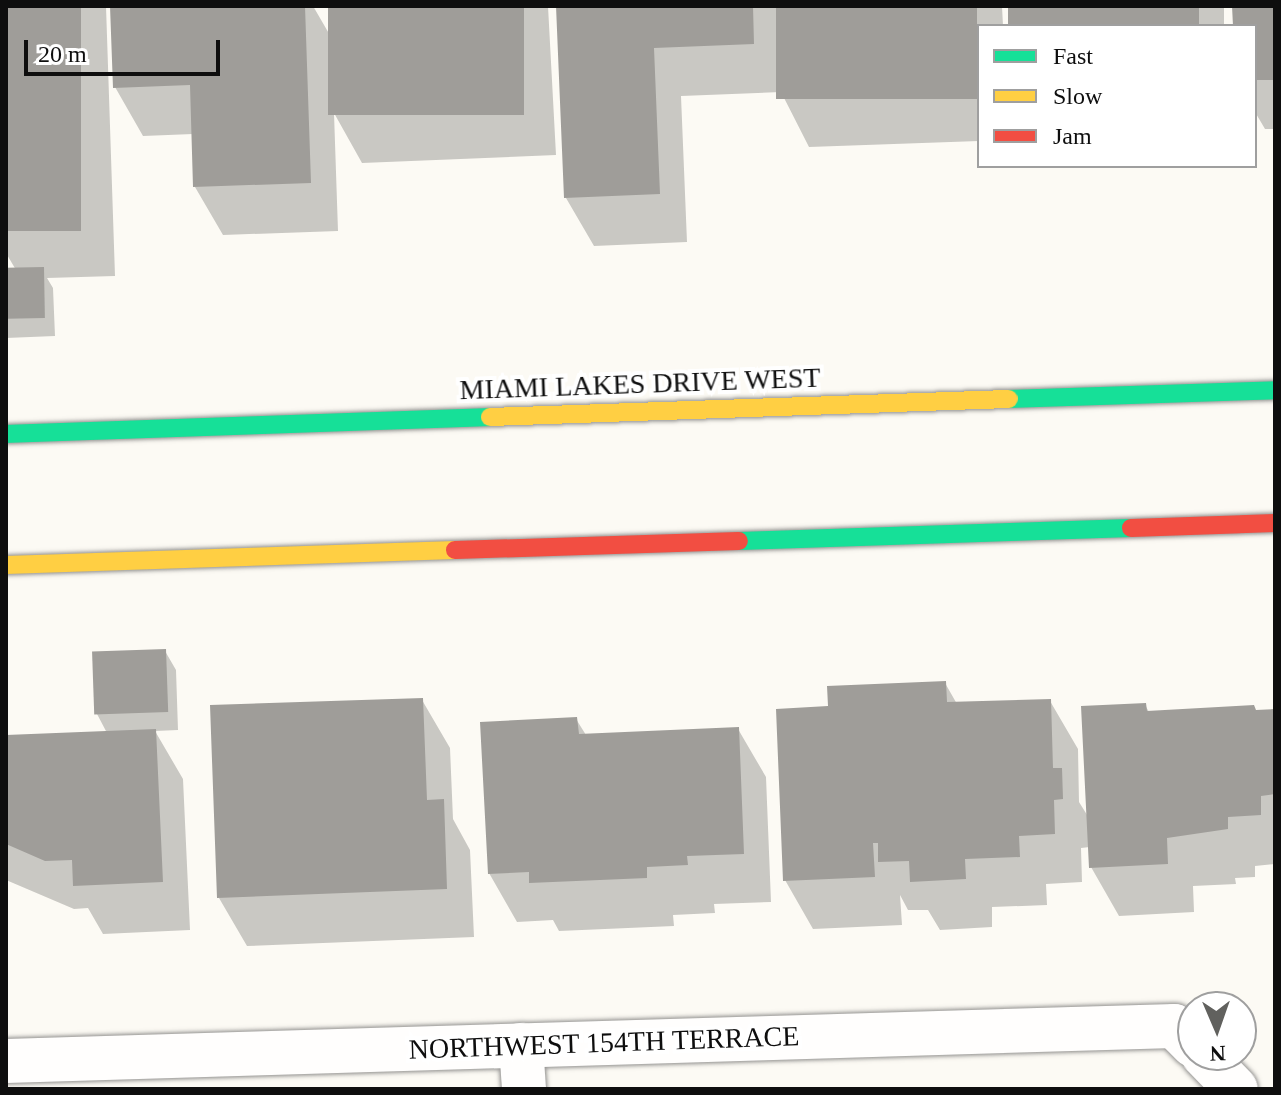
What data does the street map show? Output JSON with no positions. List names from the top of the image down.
{
  "streets": {
    "main road": ["MIAMI LAKES DRIVE WEST"],
    "street": ["NORTHWEST 154TH TERRACE"]
  },
  "legend": ["Fast", "Slow", "Jam"],
  "scale_bar": "20 m",
  "north": "bottom"
}
